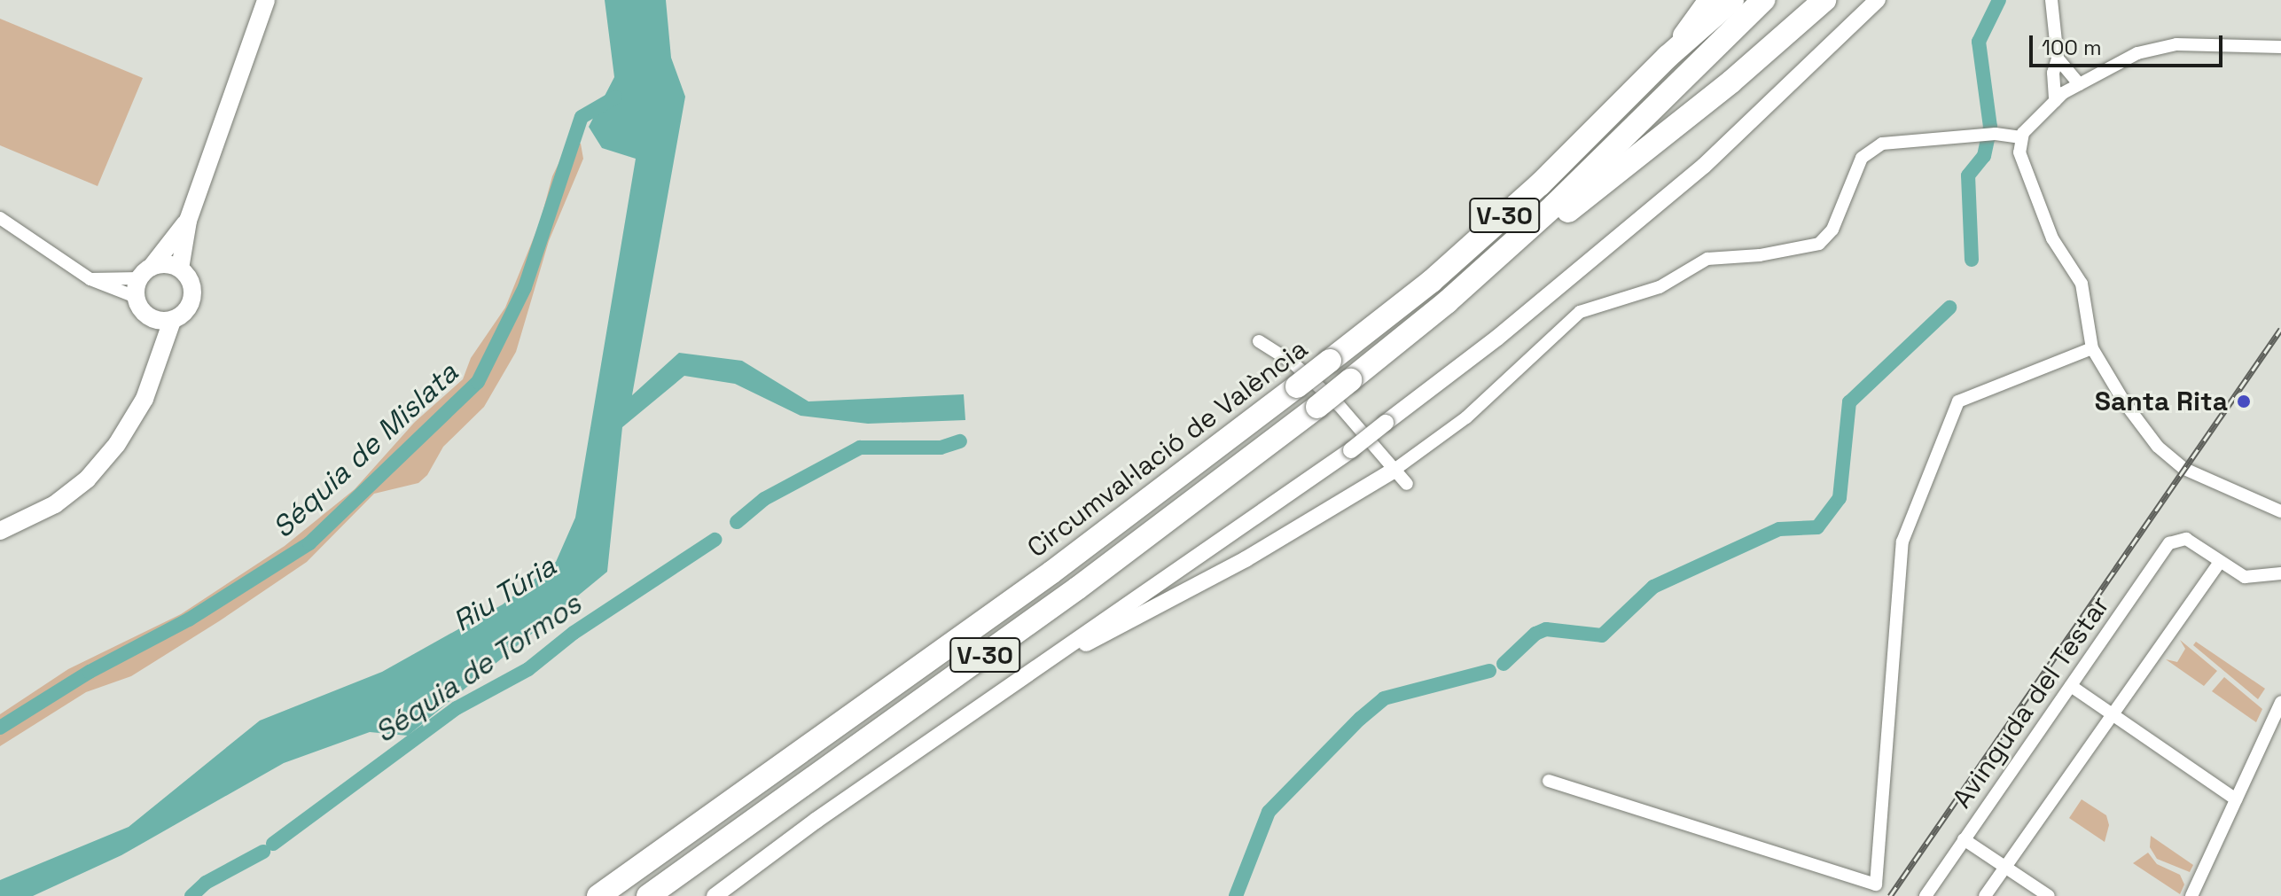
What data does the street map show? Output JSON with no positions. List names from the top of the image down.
{
  "streets": {
    "highway": ["V-30", "Circumval·lació de València"],
    "street": ["Avinguda del Testar"]
  },
  "water": ["Séquia de Mislata", "Riu Túria", "Séquia de Tormos"],
  "places": ["Santa Rita"],
  "scale_bar": "100 m"
}
